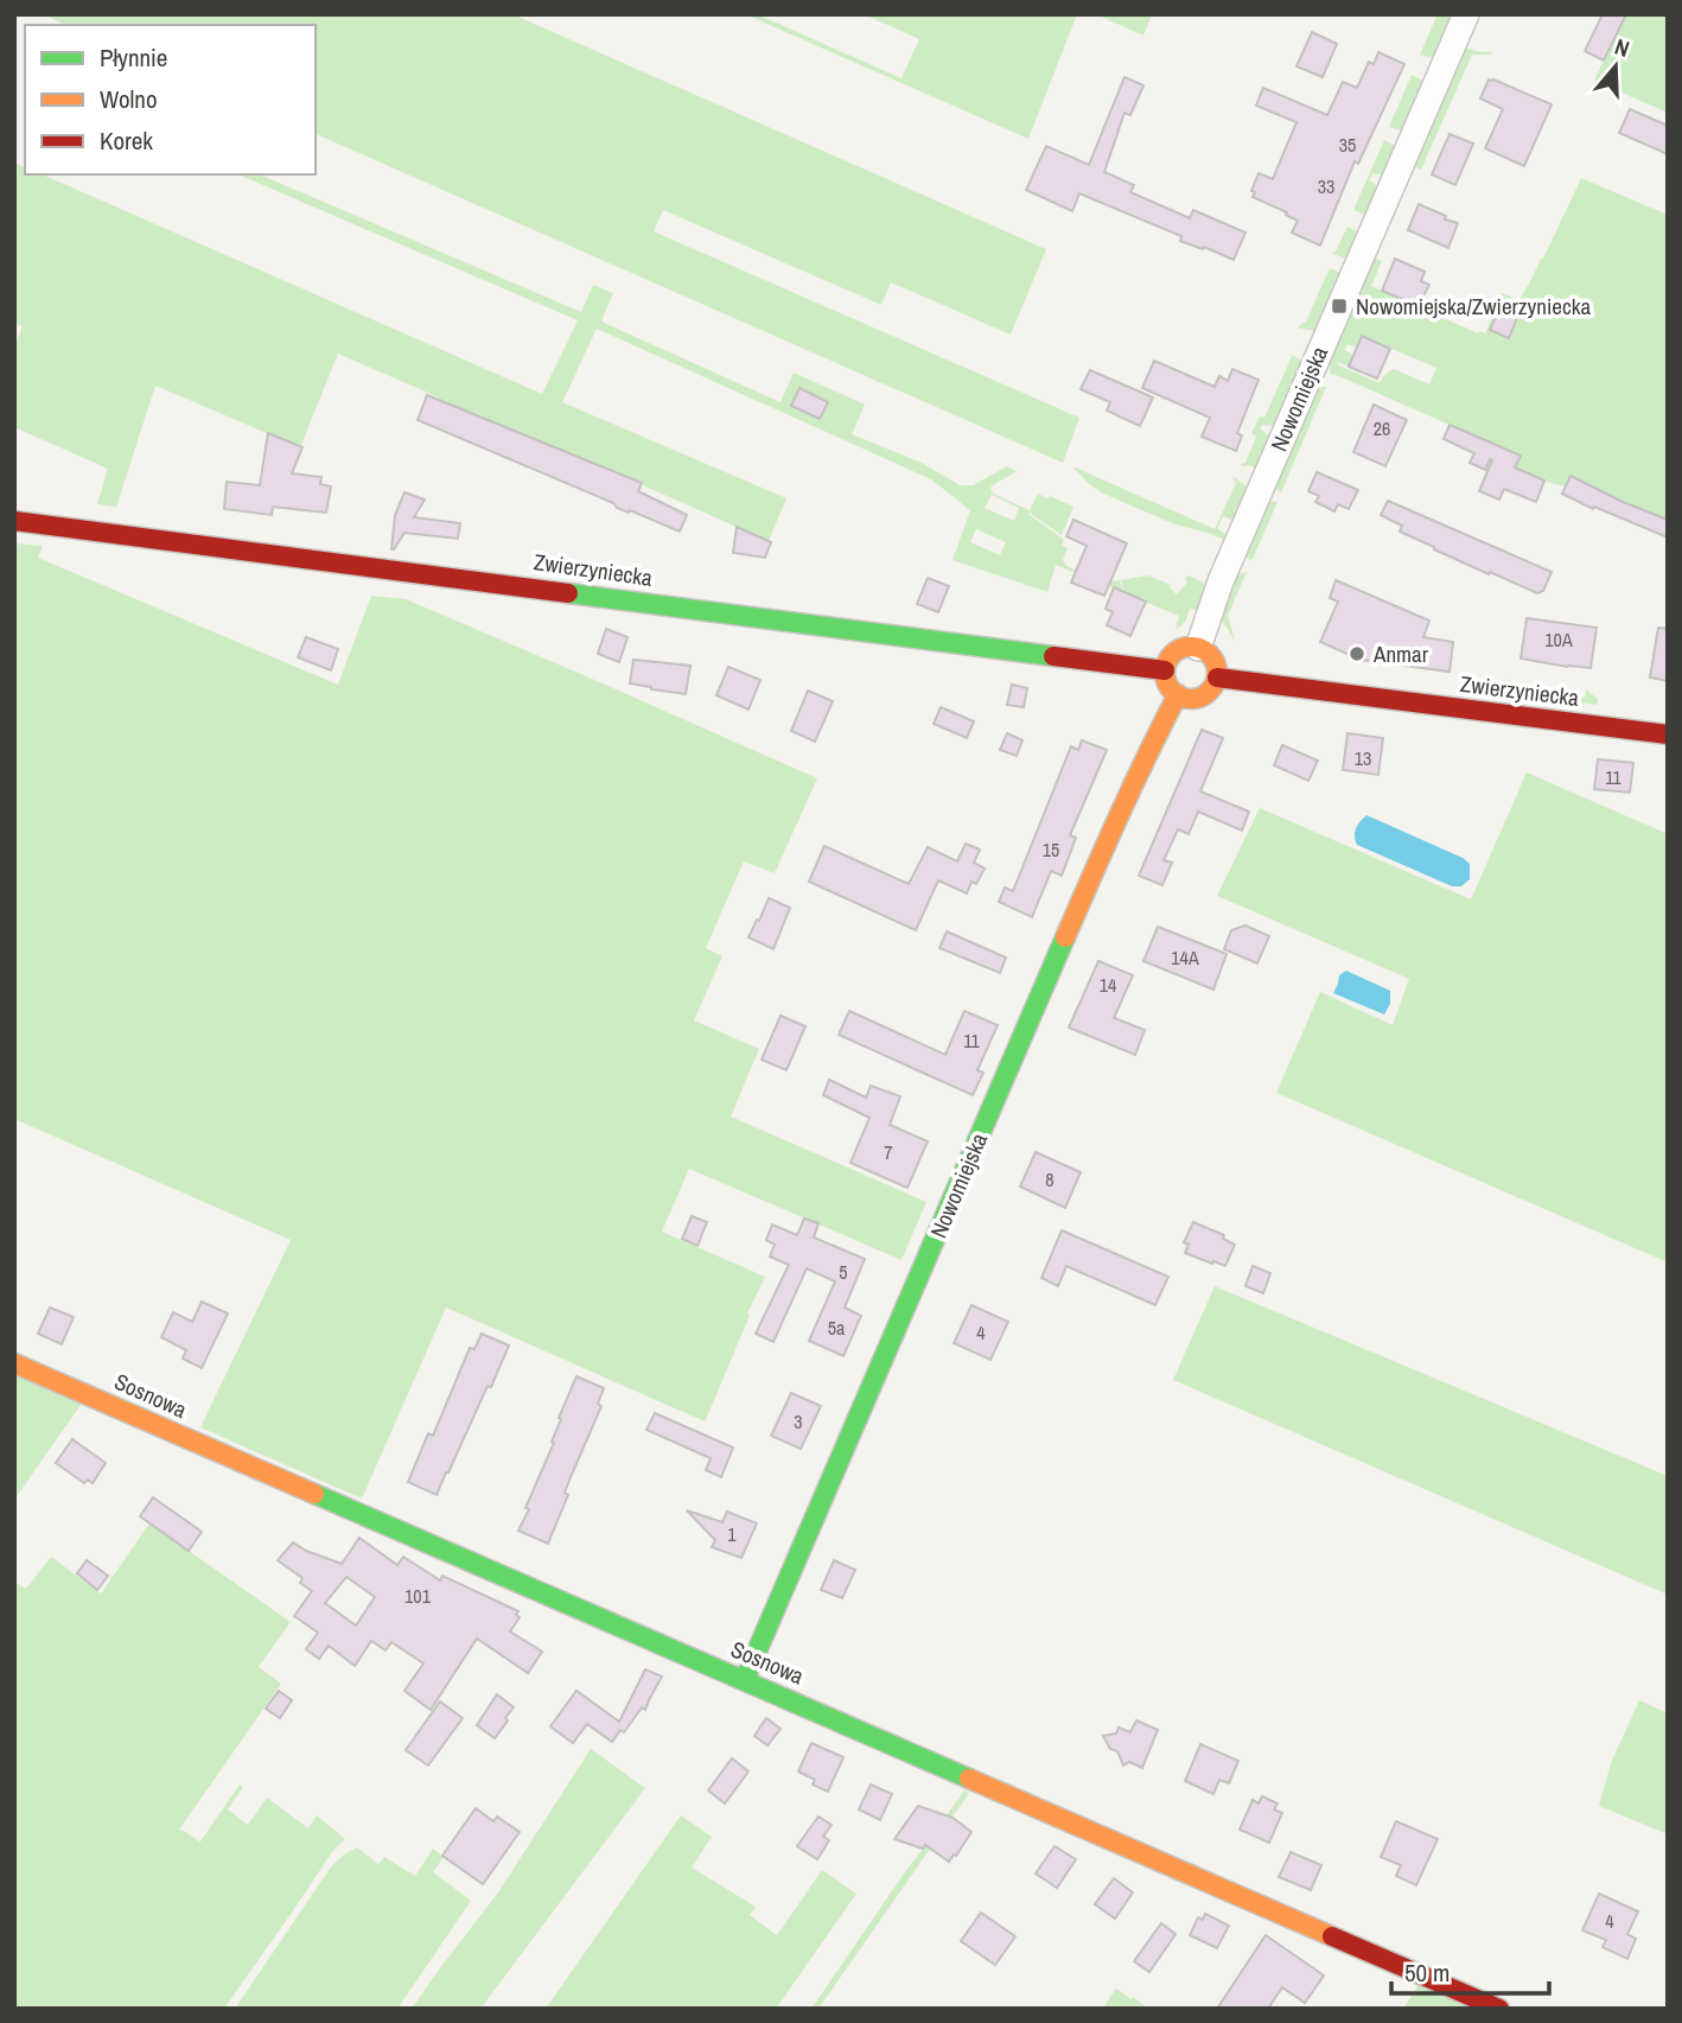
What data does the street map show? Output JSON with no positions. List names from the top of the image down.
{
  "streets": {
    "street": ["Nowomiejska", "Zwierzyniecka", "Sosnowa"]
  },
  "crossings": [
    ["Nowomiejska", "Zwierzyniecka"],
    ["Nowomiejska", "Sosnowa"]
  ],
  "places": {
    "transit": ["Nowomiejska/Zwierzyniecka"],
    "other": ["Anmar"]
  },
  "house_numbers": [
    "35",
    "33",
    "26",
    "10A",
    "13",
    "11",
    "15",
    "14A",
    "14",
    "11",
    "7",
    "8",
    "5",
    "5a",
    "4",
    "3",
    "1",
    "101",
    "4"
  ],
  "legend": ["Płynnie", "Wolno", "Korek"],
  "scale_bar": "50 m",
  "north": "top"
}
